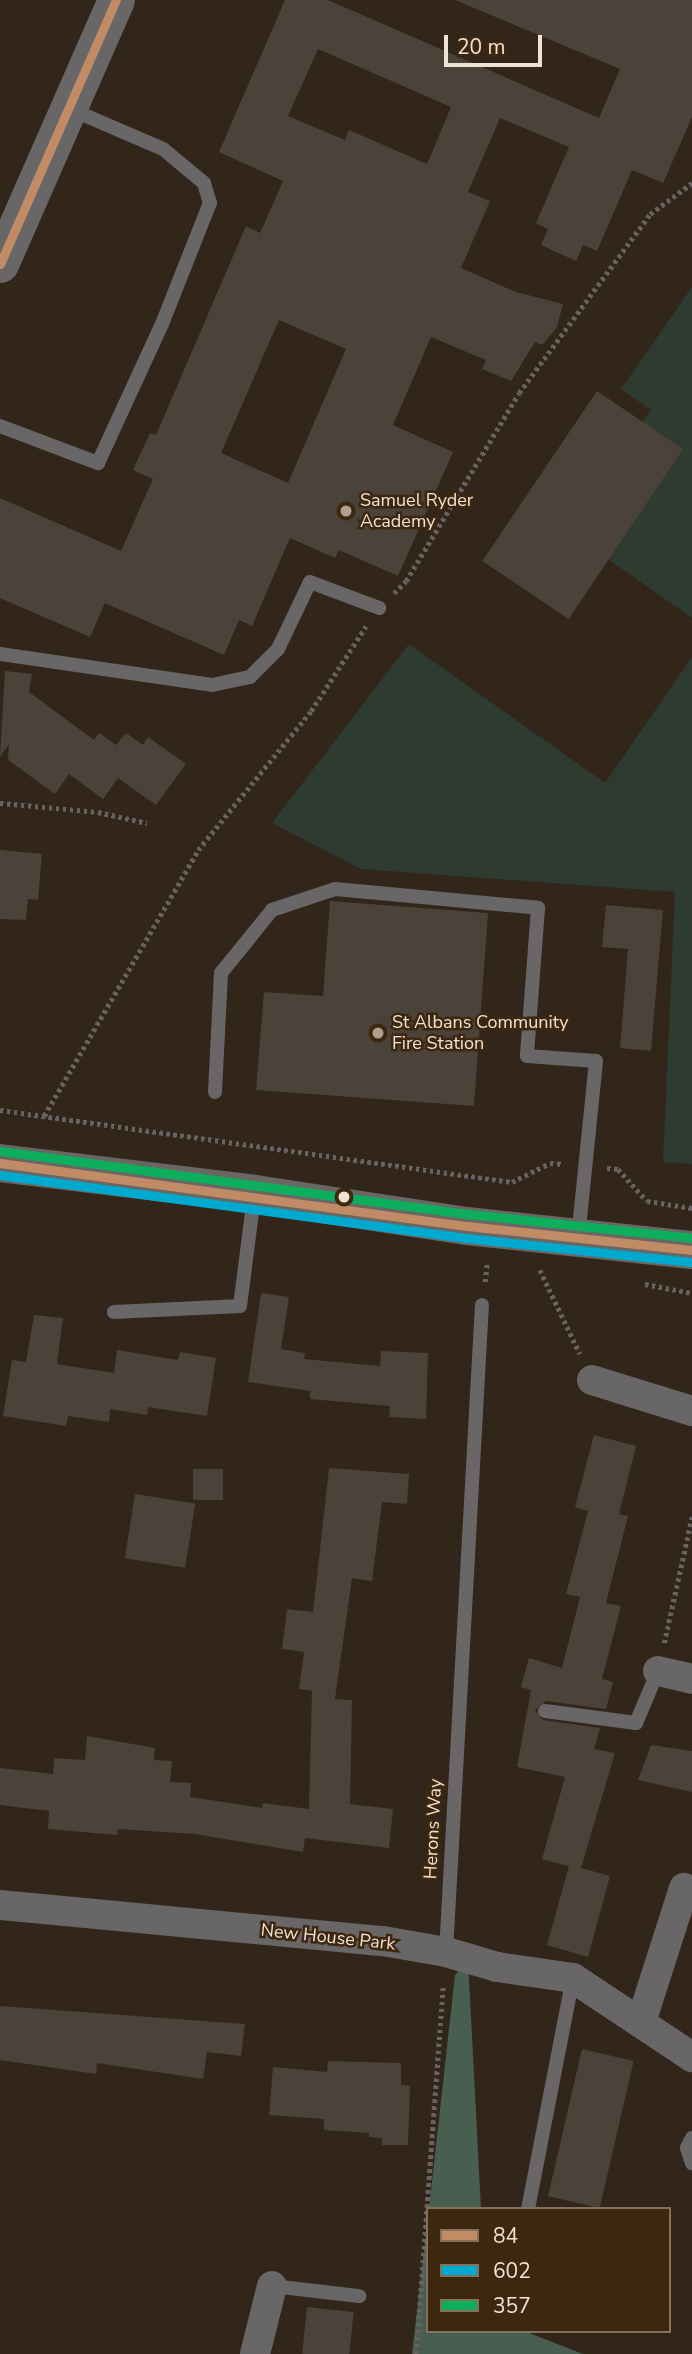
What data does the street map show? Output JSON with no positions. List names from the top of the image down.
{
  "streets": {
    "street": ["New House Park"],
    "lane": ["Herons Way"]
  },
  "crossings": [
    ["Herons Way", "New House Park"]
  ],
  "places": ["Samuel Ryder Academy", "St Albans Community Fire Station"],
  "lines": ["transit line 84", "transit line 357", "transit line 602"],
  "legend": ["84", "602", "357"],
  "scale_bar": "20 m"
}
